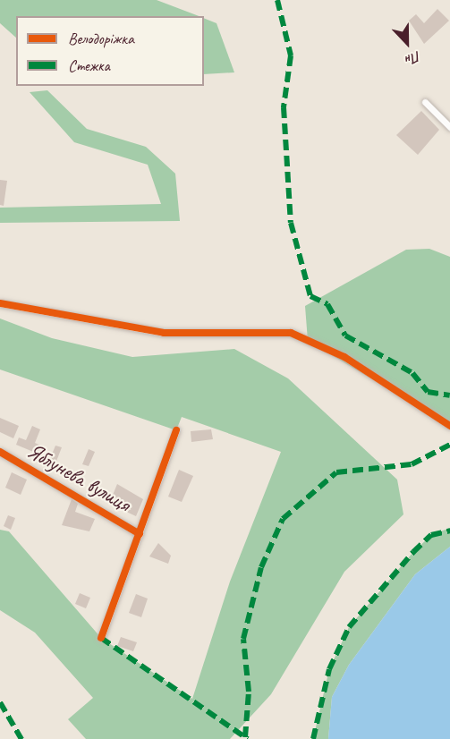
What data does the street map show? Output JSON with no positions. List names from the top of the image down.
{
  "streets": {
    "street": ["Яблунева вулиця"]
  },
  "legend": ["Велодоріжка", "Стежка"],
  "north": "bottom"
}
